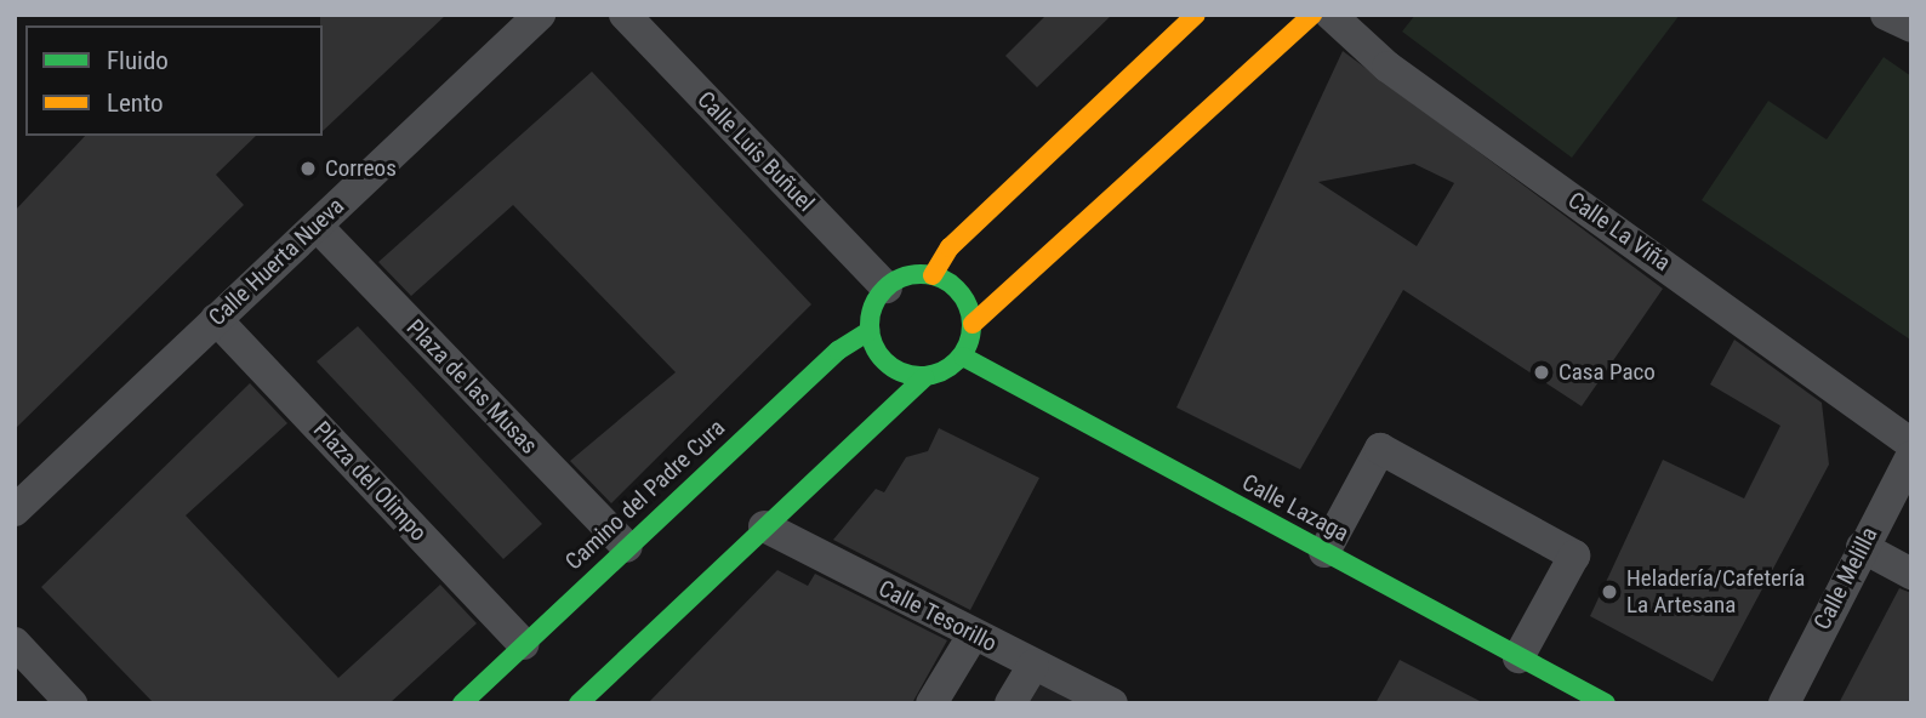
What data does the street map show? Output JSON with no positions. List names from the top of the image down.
{
  "streets": {
    "street": [
      "Calle Luis Buñuel",
      "Calle La Viña",
      "Calle Huerta Nueva",
      "Plaza de las Musas",
      "Plaza del Olimpo",
      "Camino del Padre Cura",
      "Calle Lazaga",
      "Calle Melilla",
      "Calle Tesorillo"
    ]
  },
  "crossings": [
    ["Calle Luis Buñuel", "Camino del Padre Cura"],
    ["Calle Luis Buñuel", "Calle Lazaga"],
    ["Calle Huerta Nueva", "Plaza de las Musas"],
    ["Calle Huerta Nueva", "Plaza del Olimpo"],
    ["Plaza de las Musas", "Camino del Padre Cura"],
    ["Plaza del Olimpo", "Camino del Padre Cura"],
    ["Camino del Padre Cura", "Calle Lazaga"]
  ],
  "places": ["Correos", "Casa Paco", "Heladería/Cafetería La Artesana"],
  "legend": ["Fluido", "Lento"]
}
